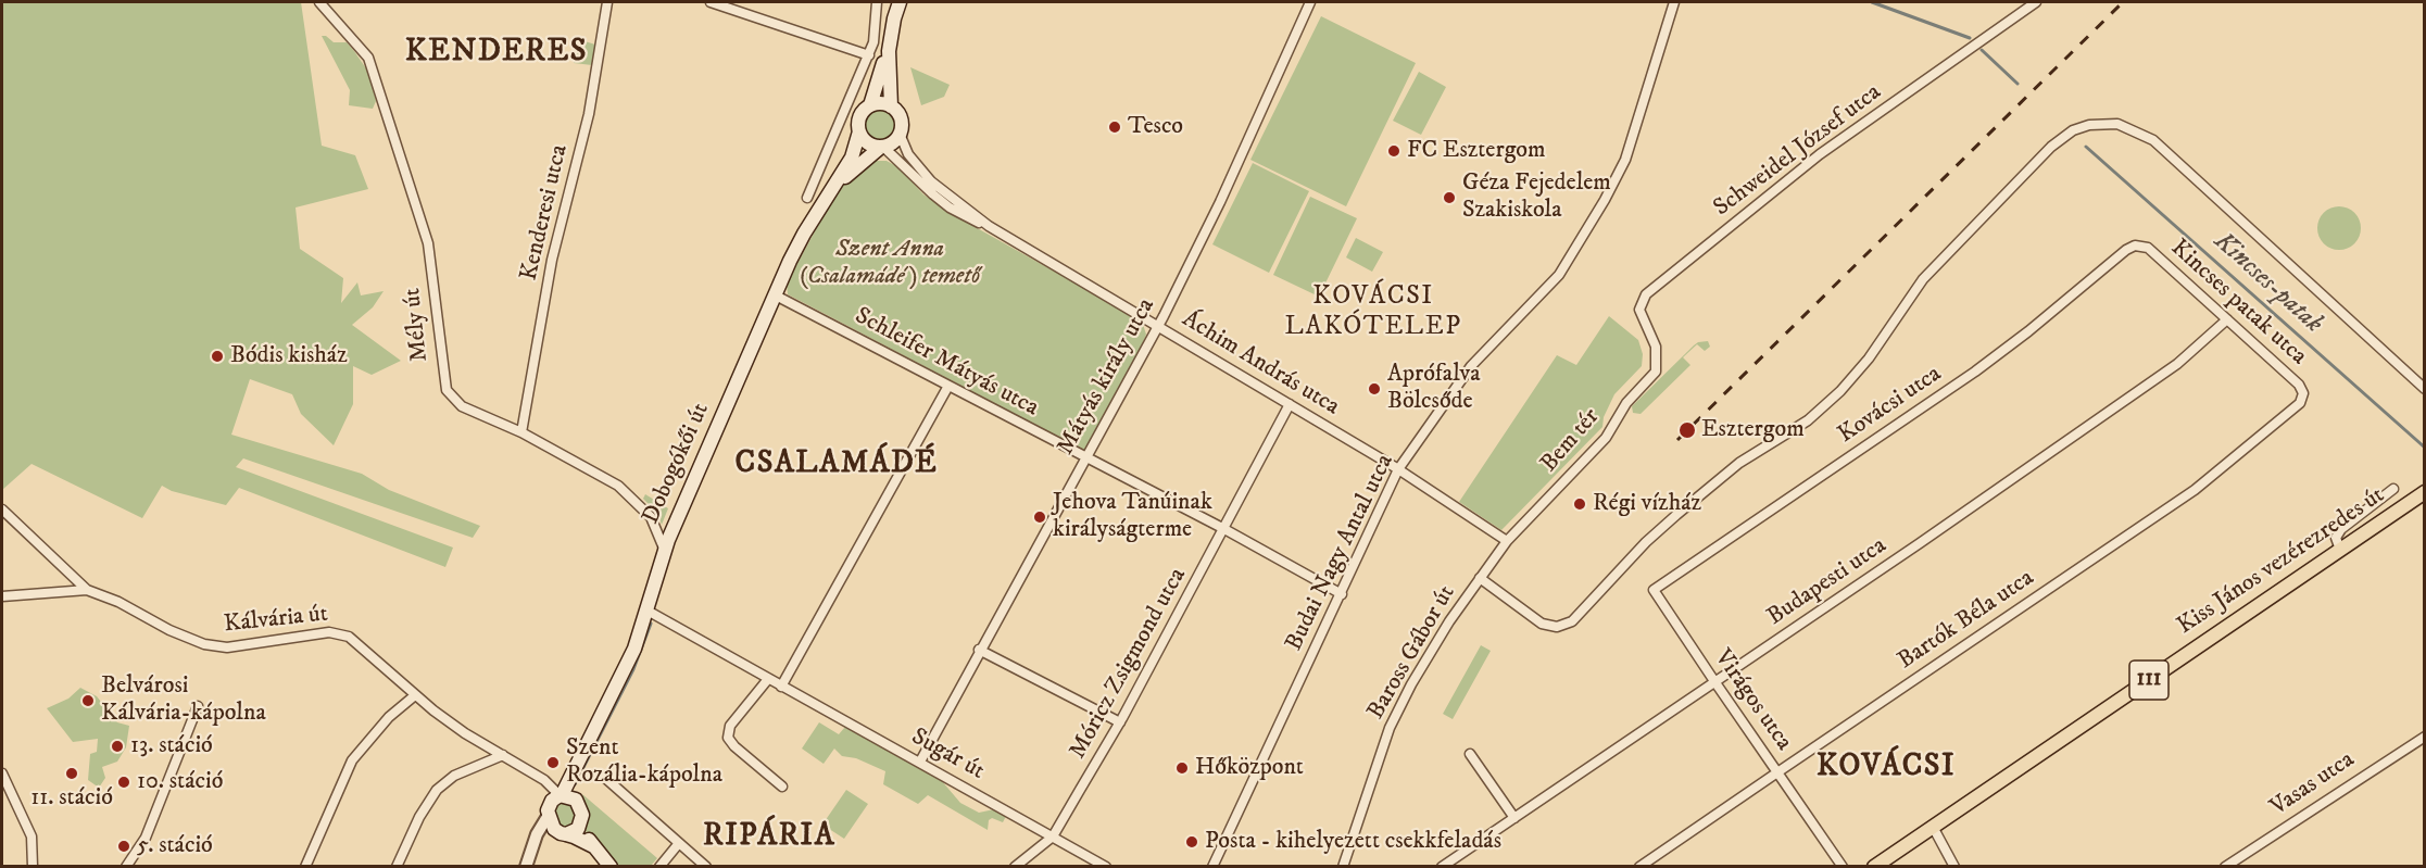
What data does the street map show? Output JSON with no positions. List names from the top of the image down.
{
  "streets": {
    "main road": ["Dobogókői út", "Kiss János vezérezredes út", "111"],
    "street": [
      "Schweidel József utca",
      "Kenderesi utca",
      "Kincses patak utca",
      "Mély út",
      "Schleifer Mátyás utca",
      "Áchim András utca",
      "Mátyás király utca",
      "Kovácsi utca",
      "Bem tér",
      "Budai Nagy Antal utca",
      "Budapesti utca",
      "Kálvária út",
      "Bartók Béla utca",
      "Baross Gábor út",
      "Móricz Zsigmond utca",
      "Virágos utca",
      "Sugár út",
      "Vasas utca"
    ]
  },
  "crossings": [
    ["Schweidel József utca", "Bem tér"],
    ["Kenderesi utca", "Mély út"],
    ["Kincses patak utca", "Kovácsi utca"],
    ["Kincses patak utca", "Budapesti utca"],
    ["Kincses patak utca", "Bartók Béla utca"],
    ["Mély út", "Dobogókői út"],
    ["Schleifer Mátyás utca", "Mátyás király utca"],
    ["Schleifer Mátyás utca", "Dobogókői út"],
    ["Schleifer Mátyás utca", "Budai Nagy Antal utca"],
    ["Schleifer Mátyás utca", "Móricz Zsigmond utca"],
    ["Áchim András utca", "Mátyás király utca"],
    ["Áchim András utca", "Bem tér"],
    ["Áchim András utca", "Dobogókői út"],
    ["Áchim András utca", "Budai Nagy Antal utca"],
    ["Áchim András utca", "Baross Gábor út"],
    ["Áchim András utca", "Móricz Zsigmond utca"],
    ["Mátyás király utca", "Sugár út"],
    ["Kovácsi utca", "Virágos utca"],
    ["Bem tér", "Baross Gábor út"],
    ["Dobogókői út", "Kálvária út"],
    ["Dobogókői út", "Sugár út"],
    ["Budapesti utca", "Virágos utca"],
    ["Bartók Béla utca", "Virágos utca"],
    ["Móricz Zsigmond utca", "Sugár út"]
  ],
  "districts": [
    "KENDERES",
    "KOVÁCSI LAKÓTELEP",
    "CSALAMÁDÉ",
    "KOVÁCSI",
    "RIPÁRIA"
  ],
  "water": ["Kincses-patak"],
  "parks": ["Szent Anna (Csalamádé) temető"],
  "places": [
    "Tesco",
    "FC Esztergom",
    "Géza Fejedelem Szakiskola",
    "Bódis kisház",
    "Aprófalva Bölcsőde",
    "Esztergom",
    "Régi vízház",
    "Jehova Tanúinak királyságterme",
    "Belvárosi Kálvária-kápolna",
    "13. stáció",
    "Szent Rozália-kápolna",
    "Hőközpont",
    "11. stáció",
    "10. stáció",
    "Posta - kihelyezett csekkfeladás",
    "5. stáció"
  ]
}
